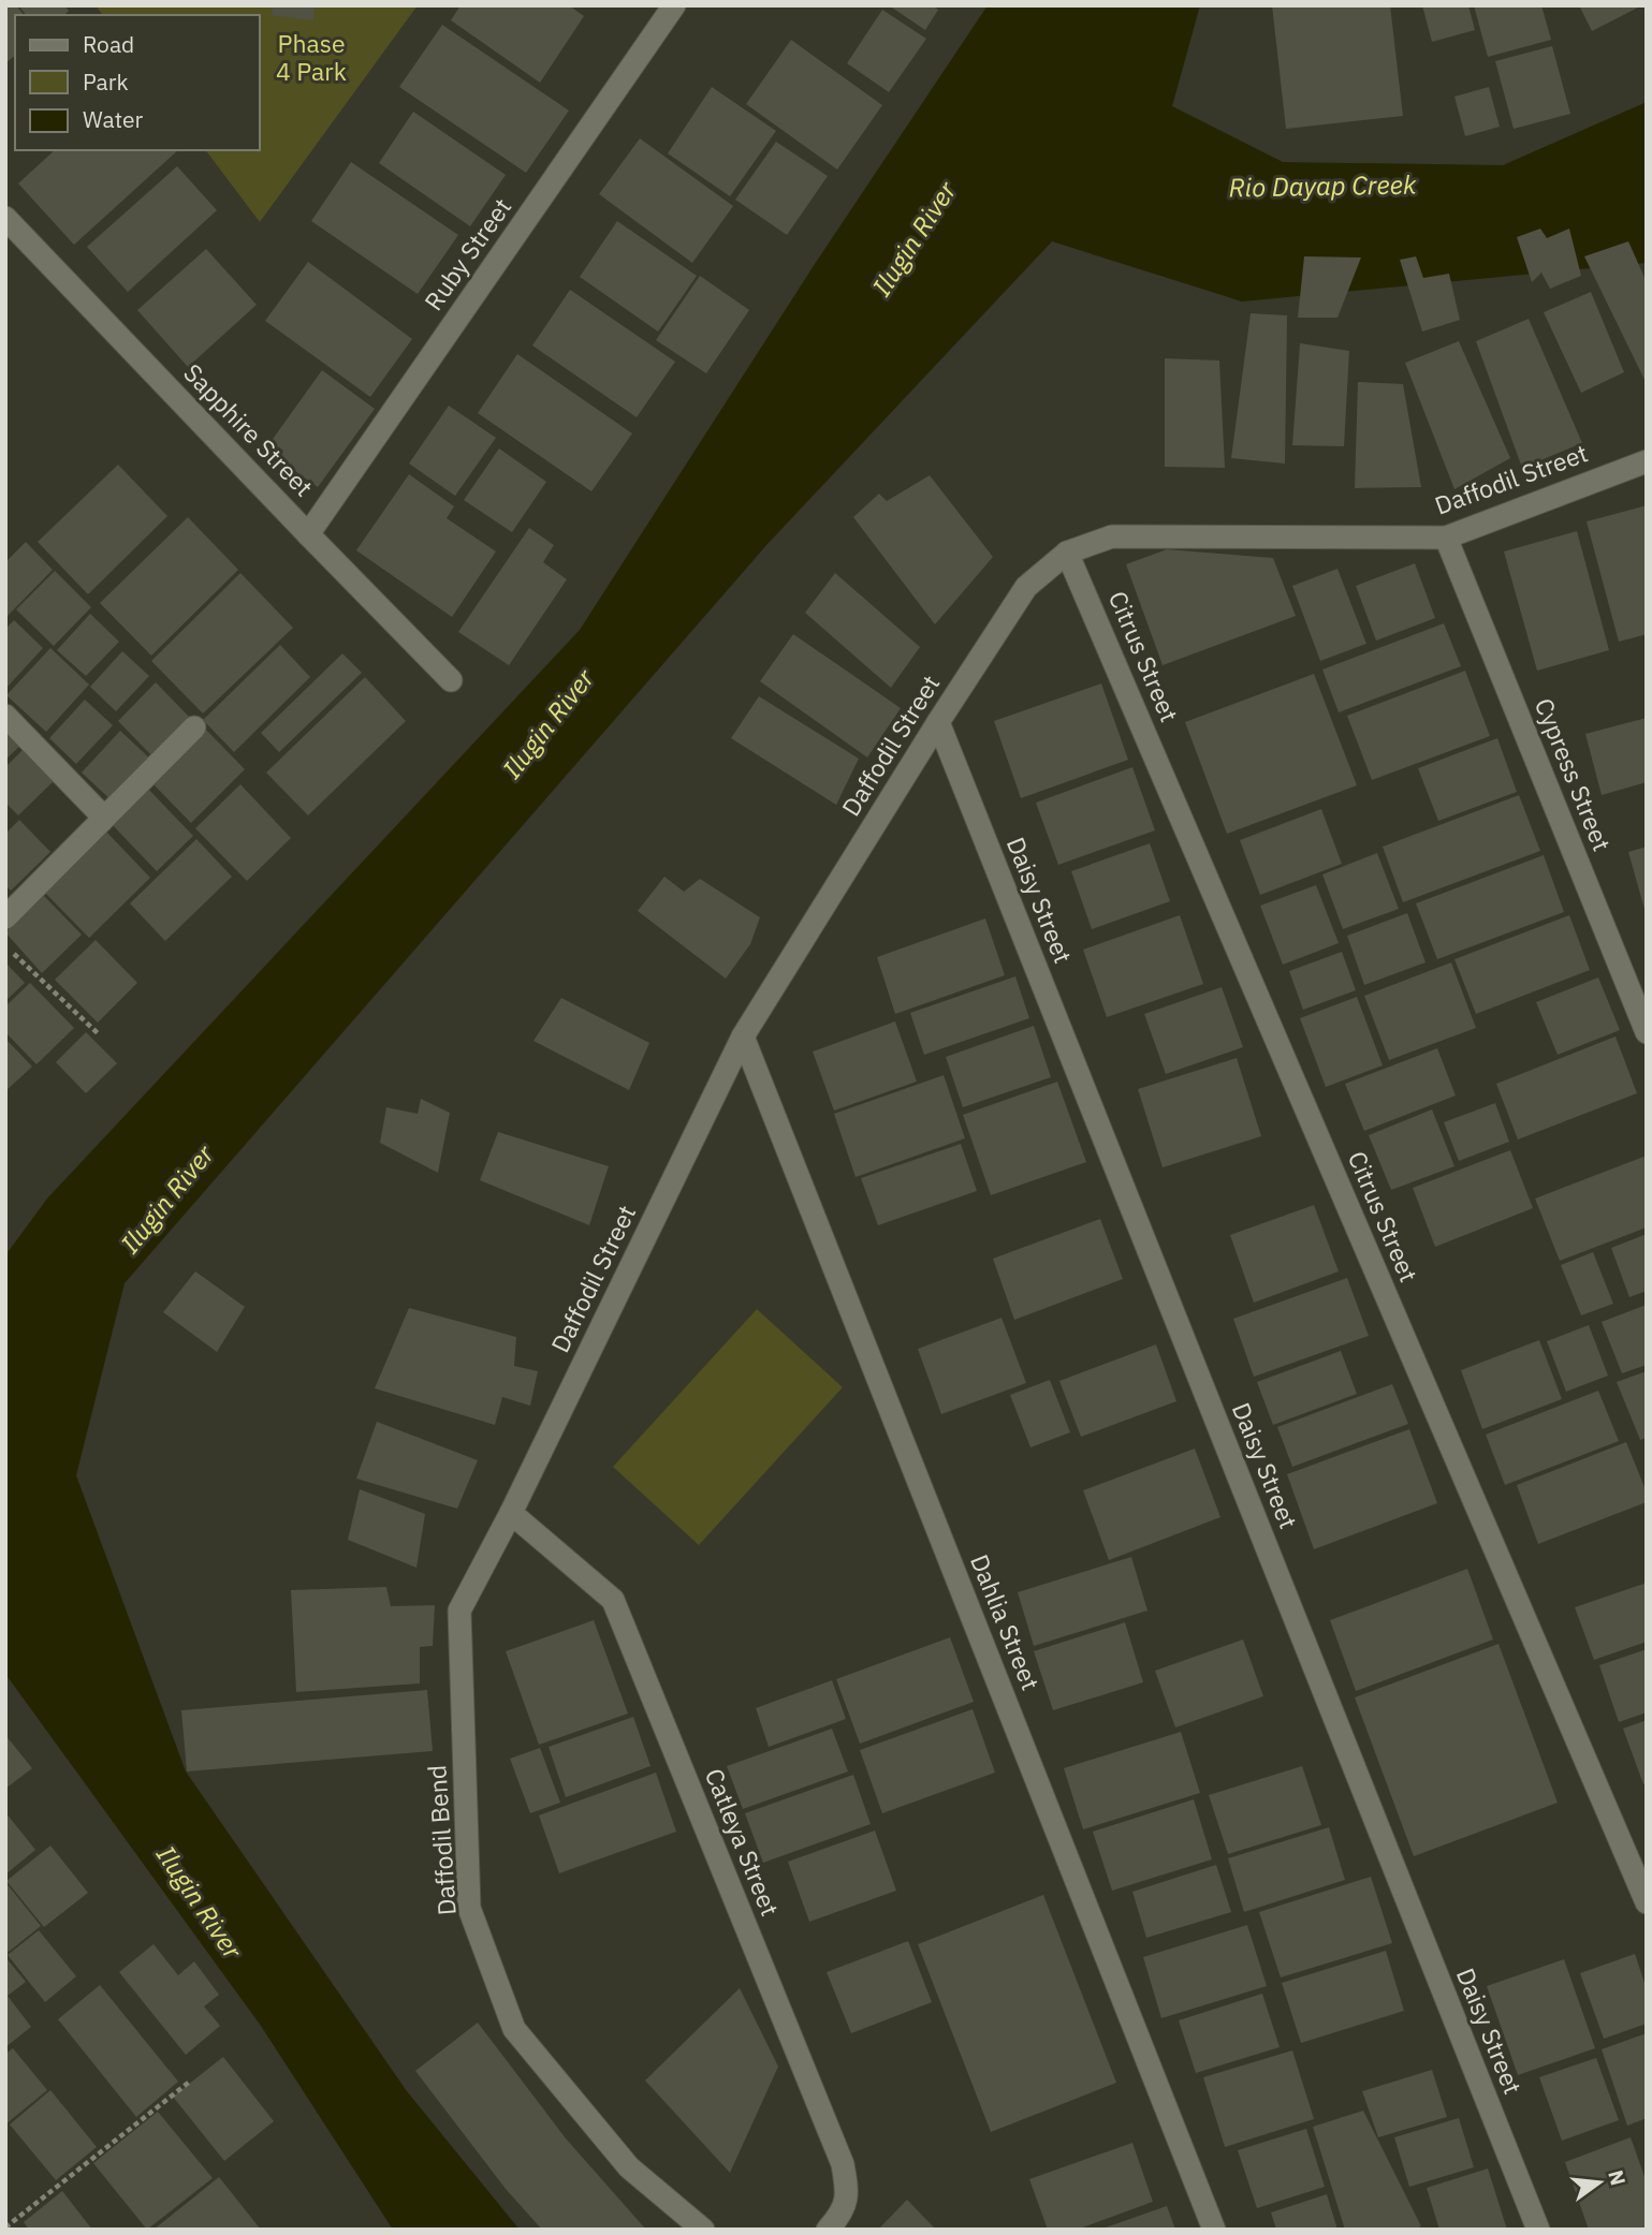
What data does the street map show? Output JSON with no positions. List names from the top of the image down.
{
  "streets": {
    "street": [
      "Ruby Street",
      "Sapphire Street",
      "Daffodil Street",
      "Citrus Street",
      "Cypress Street",
      "Daisy Street",
      "Dahlia Street",
      "Daffodil Bend",
      "Catleya Street"
    ]
  },
  "crossings": [
    ["Ruby Street", "Sapphire Street"],
    ["Daffodil Street", "Citrus Street"],
    ["Daffodil Street", "Cypress Street"],
    ["Daffodil Street", "Daisy Street"],
    ["Daffodil Street", "Dahlia Street"],
    ["Daffodil Street", "Daffodil Bend"],
    ["Daffodil Street", "Catleya Street"],
    ["Daffodil Bend", "Catleya Street"]
  ],
  "water": ["Rio Dayap Creek", "Ilugin River"],
  "parks": ["Phase 4 Park"],
  "legend": ["Road", "Park", "Water"],
  "north": "right"
}
